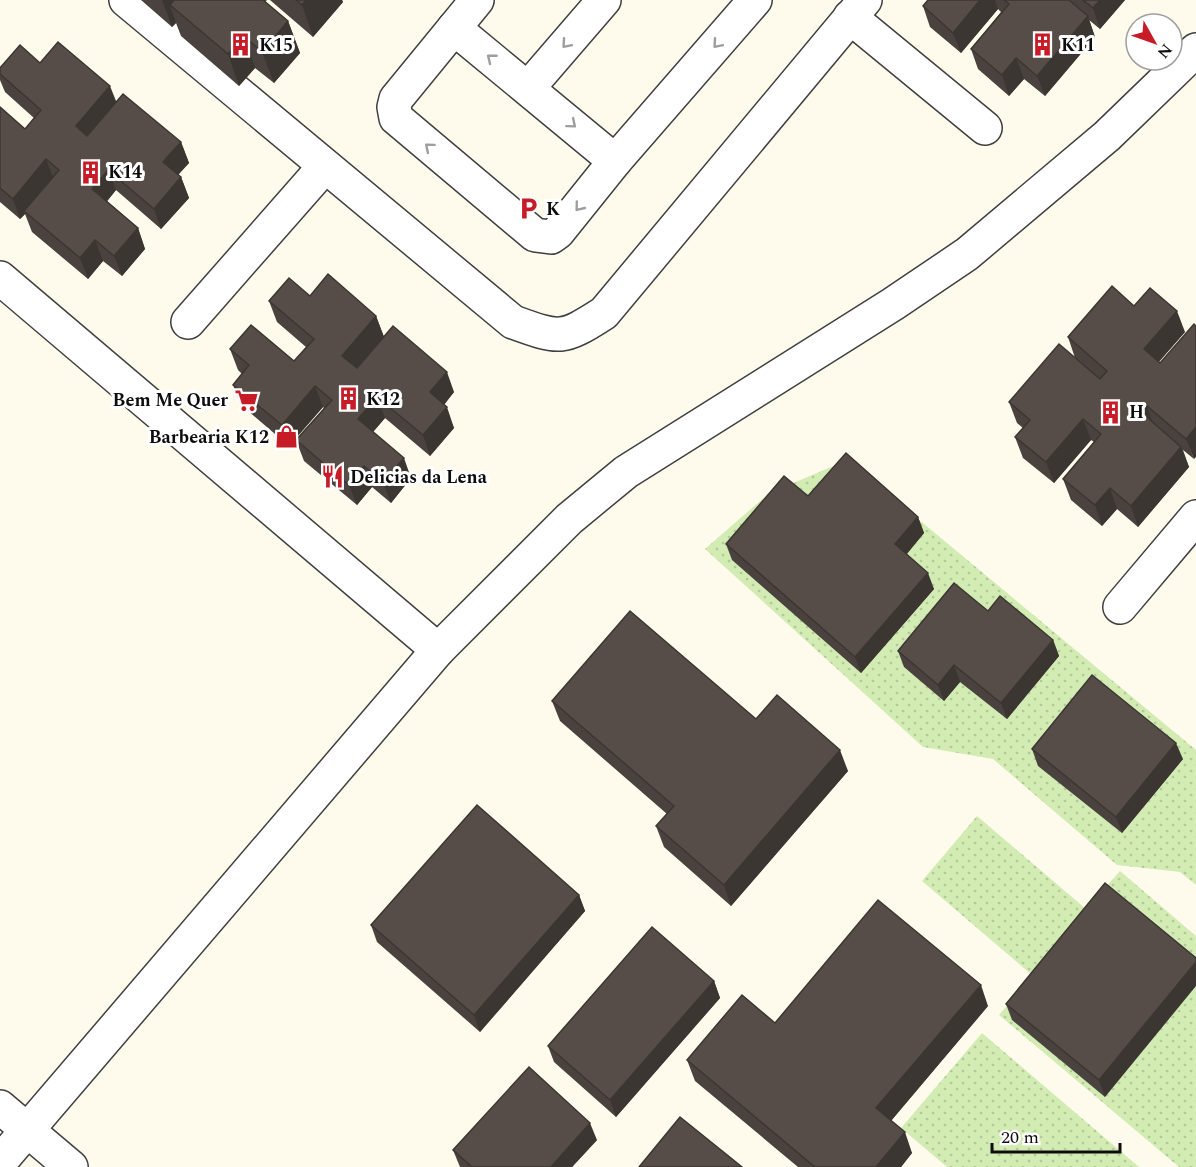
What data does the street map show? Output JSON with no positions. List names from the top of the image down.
{
  "places": {
    "building": [
      "K15",
      "K11",
      "K14",
      "K12",
      "H"
    ],
    "parking": ["K"],
    "supermarket": ["Bem Me Quer"],
    "shop": ["Barbearia K12"],
    "restaurant": ["Delicias da Lena"]
  },
  "scale_bar": "20 m",
  "north": "bottom right"
}
